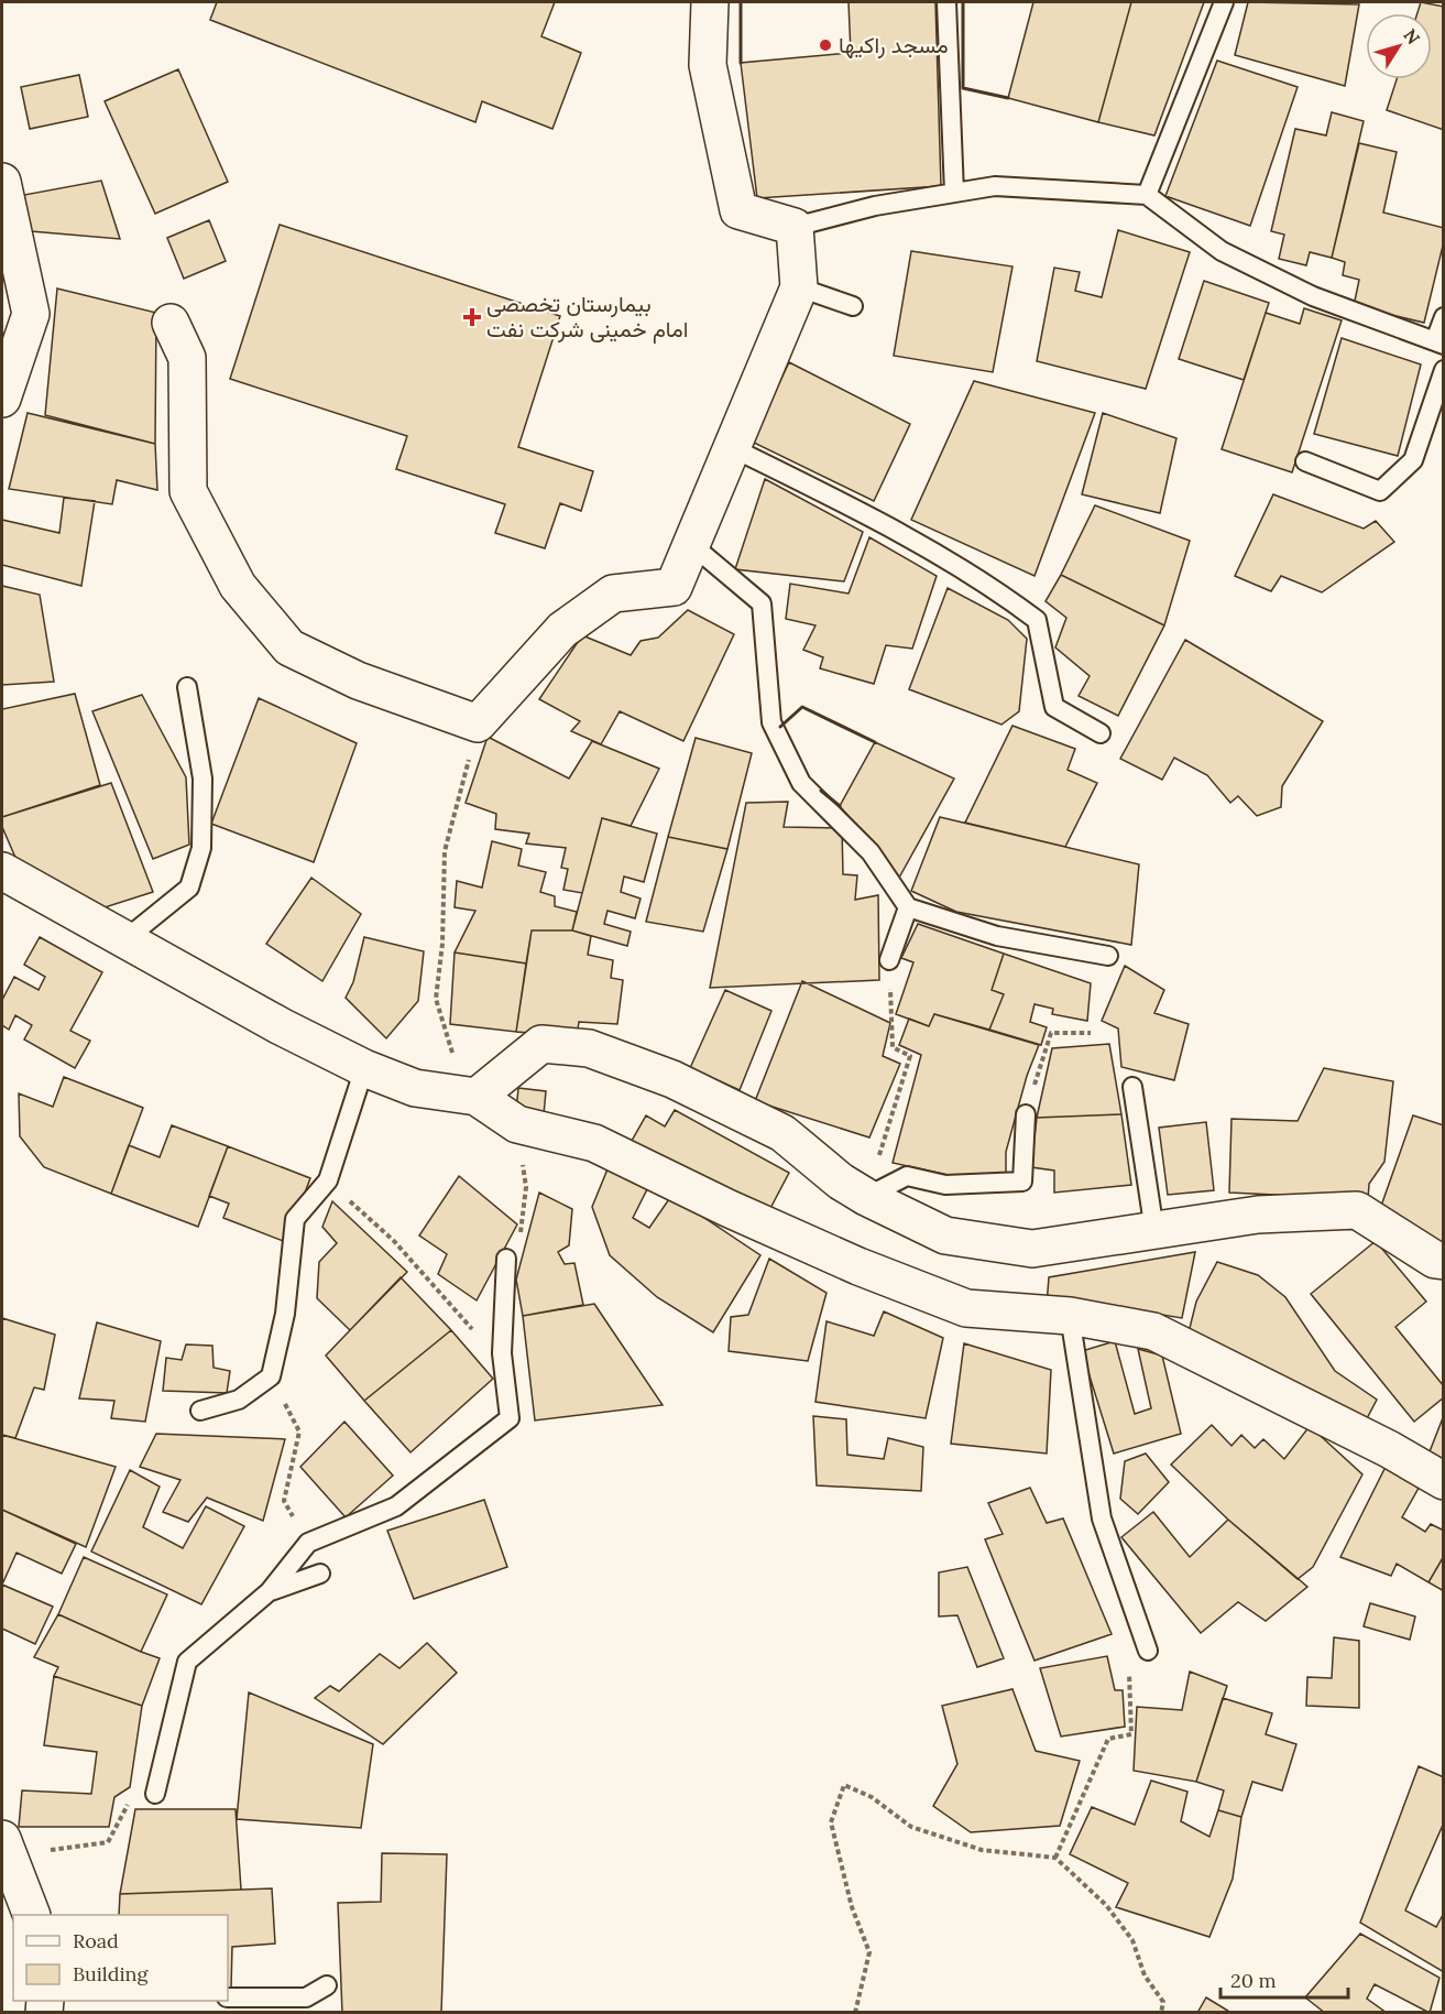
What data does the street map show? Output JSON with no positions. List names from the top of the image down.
{
  "places": {
    "other": ["مسجد راکیها"],
    "health": ["بیمارستان تخصصی امام خمینی شرکت نفت"]
  },
  "legend": ["Road", "Building"],
  "scale_bar": "20 m",
  "north": "top right"
}
